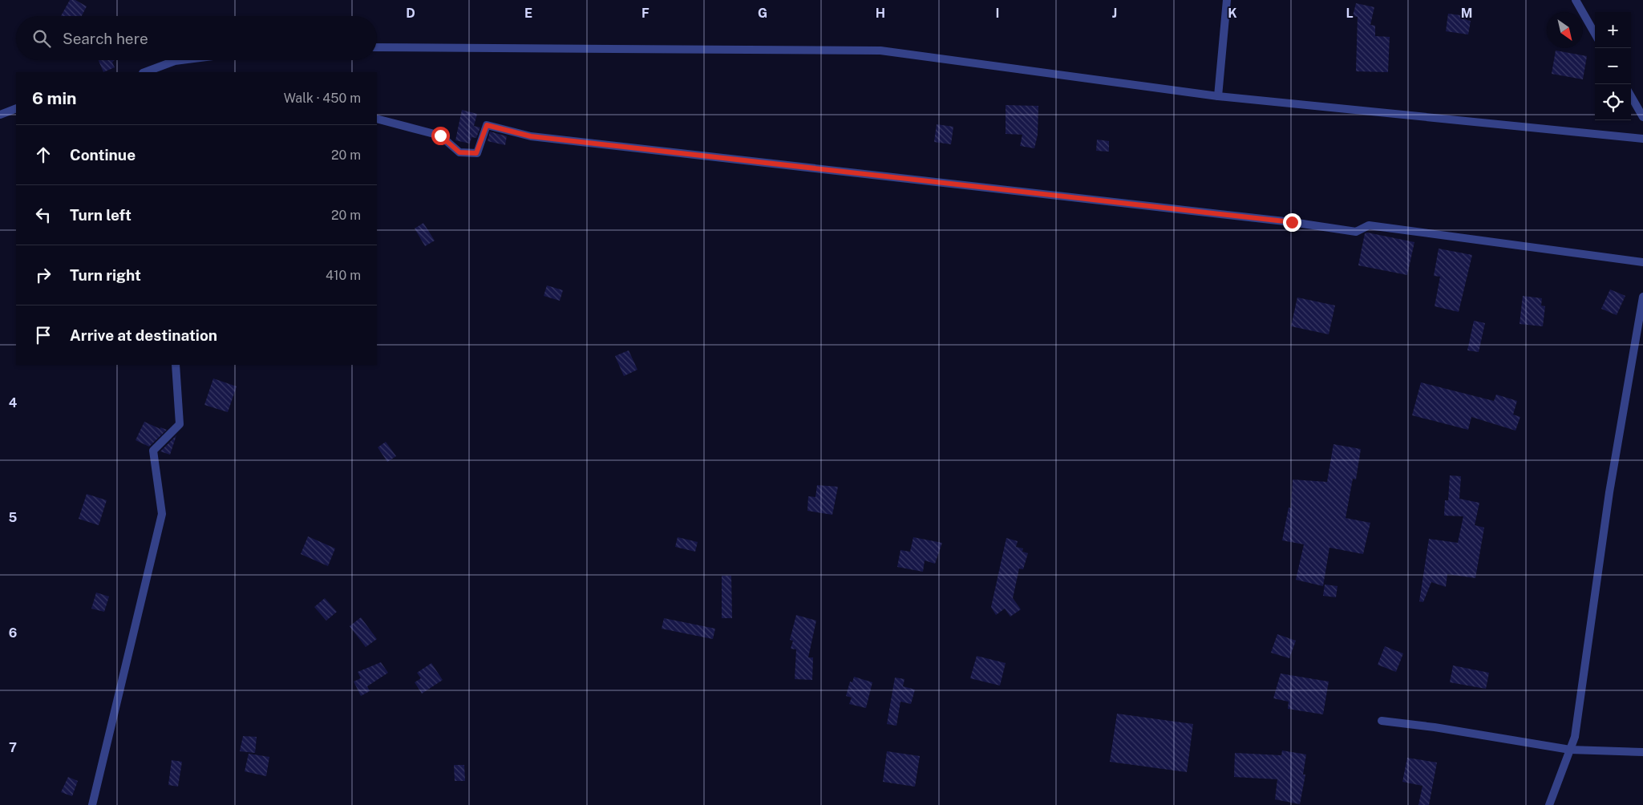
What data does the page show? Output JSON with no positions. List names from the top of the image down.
{
  "north": "bottom right",
  "page": {
    "map_buttons": ["+", "−"],
    "search": "Search here",
    "heading": ["6 min", "Walk · 450 m"],
    "list": [
      ["Continue", "20 m"],
      ["Turn left", "20 m"],
      ["Turn right", "410 m"],
      "Arrive at destination"
    ]
  },
  "grid": {
    "columns": [
      "D",
      "E",
      "F",
      "G",
      "H",
      "I",
      "J",
      "K",
      "L",
      "M"
    ],
    "rows": [
      "4",
      "5",
      "6",
      "7"
    ]
  }
}
